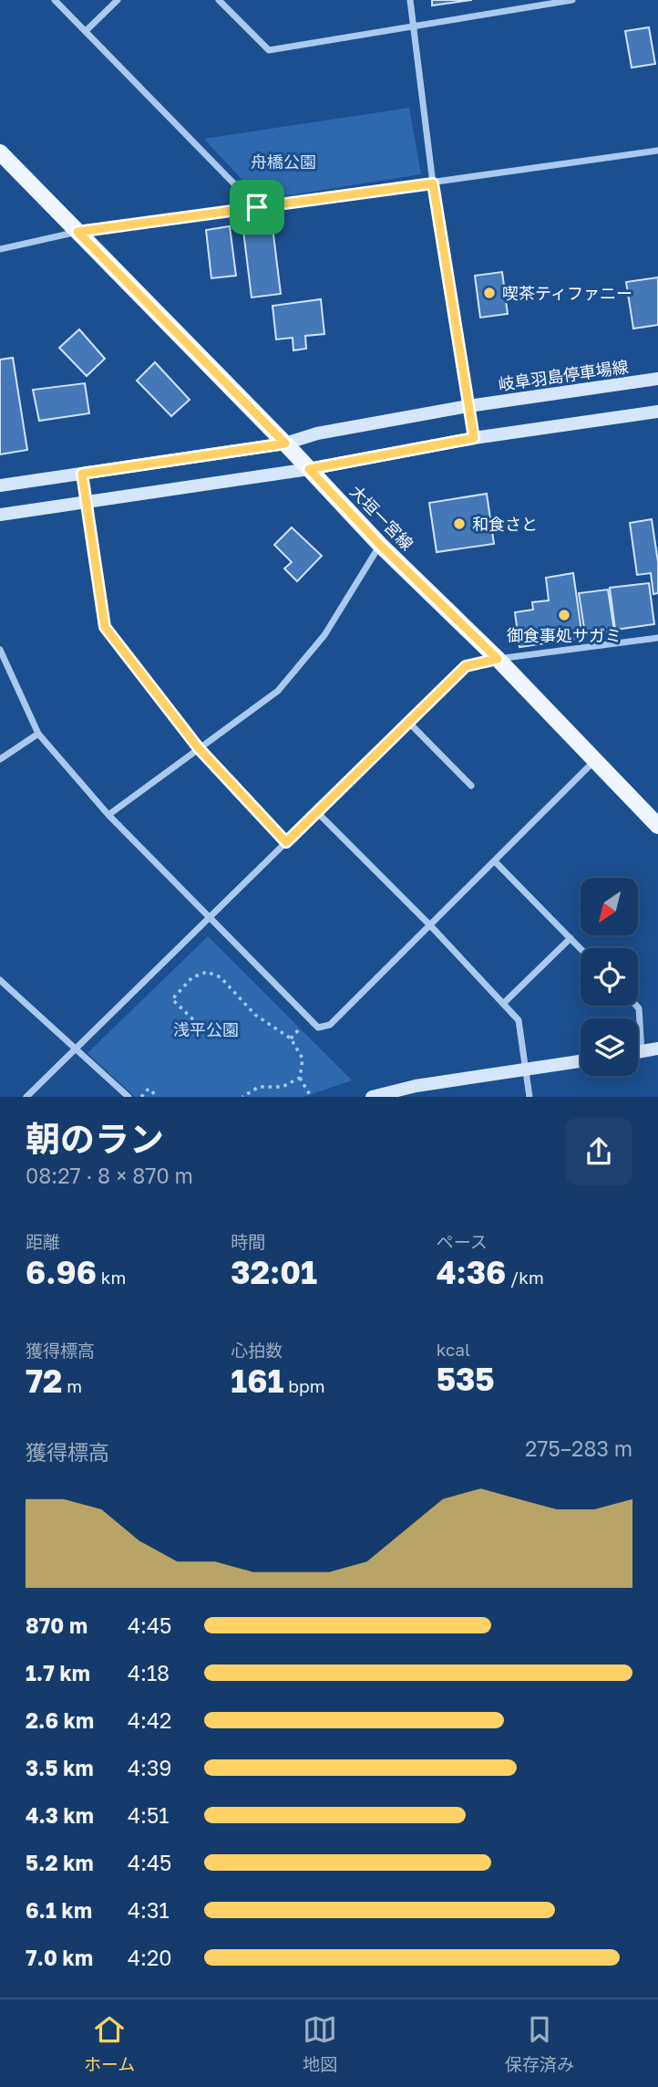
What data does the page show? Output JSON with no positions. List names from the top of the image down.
{
  "streets": {
    "main road": ["大垣一宮線"],
    "street": ["岐阜羽島停車場線"]
  },
  "crossings": [
    ["岐阜羽島停車場線", "大垣一宮線"]
  ],
  "parks": ["舟橋公園", "浅平公園"],
  "places": ["喫茶ティファニー", "和食さと", "御食事処サガミ"],
  "north": "bottom left",
  "page": {
    "heading": ["朝のラン", "08:27 · 8 × 870 m"],
    "stats": [
      ["距離", "6.96 km"],
      ["時間", "32:01"],
      ["ペース", "4:36 /km"],
      ["獲得標高", "72 m"],
      ["心拍数", "161 bpm"],
      ["kcal", "535"]
    ],
    "chart": ["獲得標高", "275–283 m"],
    "list": [
      {
        "name": "870 m",
        "note": "4:45"
      },
      {
        "name": "1.7 km",
        "note": "4:18"
      },
      {
        "name": "2.6 km",
        "note": "4:42"
      },
      {
        "name": "3.5 km",
        "note": "4:39"
      },
      {
        "name": "4.3 km",
        "note": "4:51"
      },
      {
        "name": "5.2 km",
        "note": "4:45"
      },
      {
        "name": "6.1 km",
        "note": "4:31"
      },
      {
        "name": "7.0 km",
        "note": "4:20"
      }
    ],
    "tabs": ["ホーム", "地図", "保存済み"]
  }
}
